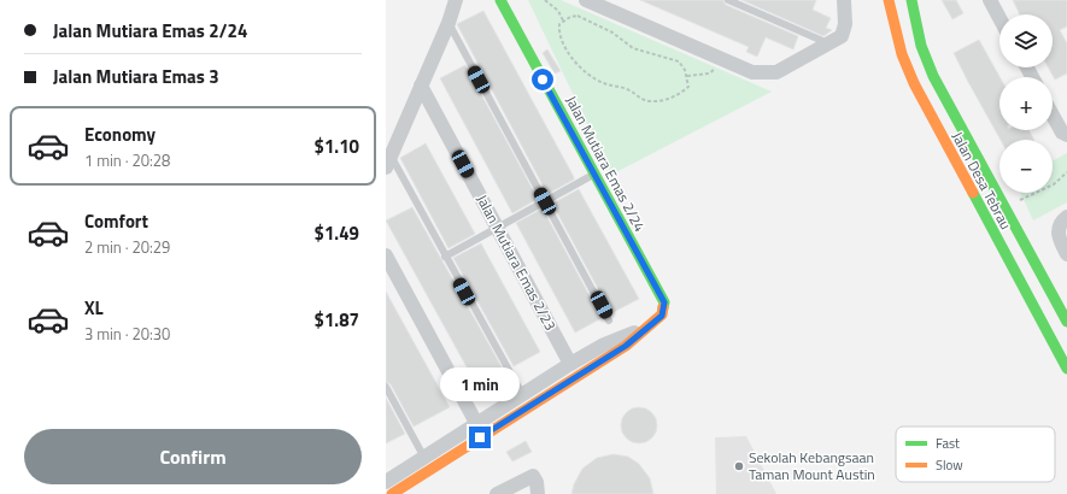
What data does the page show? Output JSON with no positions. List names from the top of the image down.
{
  "streets": {
    "street": ["Jalan Mutiara Emas 2/24", "Jalan Desa Tebrau", "Jalan Mutiara Emas 2/23"]
  },
  "places": ["Sekolah Kebangsaan Taman Mount Austin"],
  "legend": ["Fast", "Slow"],
  "page": {
    "banner": ["Jalan Mutiara Emas 2/24", "Jalan Mutiara Emas 3"],
    "map_buttons": ["+", "−"],
    "list": [
      {
        "name": "Economy",
        "note": "1 min · 20:28",
        "value": "$1.10"
      },
      {
        "name": "Comfort",
        "note": "2 min · 20:29",
        "value": "$1.49"
      },
      {
        "name": "XL",
        "note": "3 min · 20:30",
        "value": "$1.87"
      }
    ],
    "bubble": "1 min",
    "buttons": "Confirm"
  }
}
